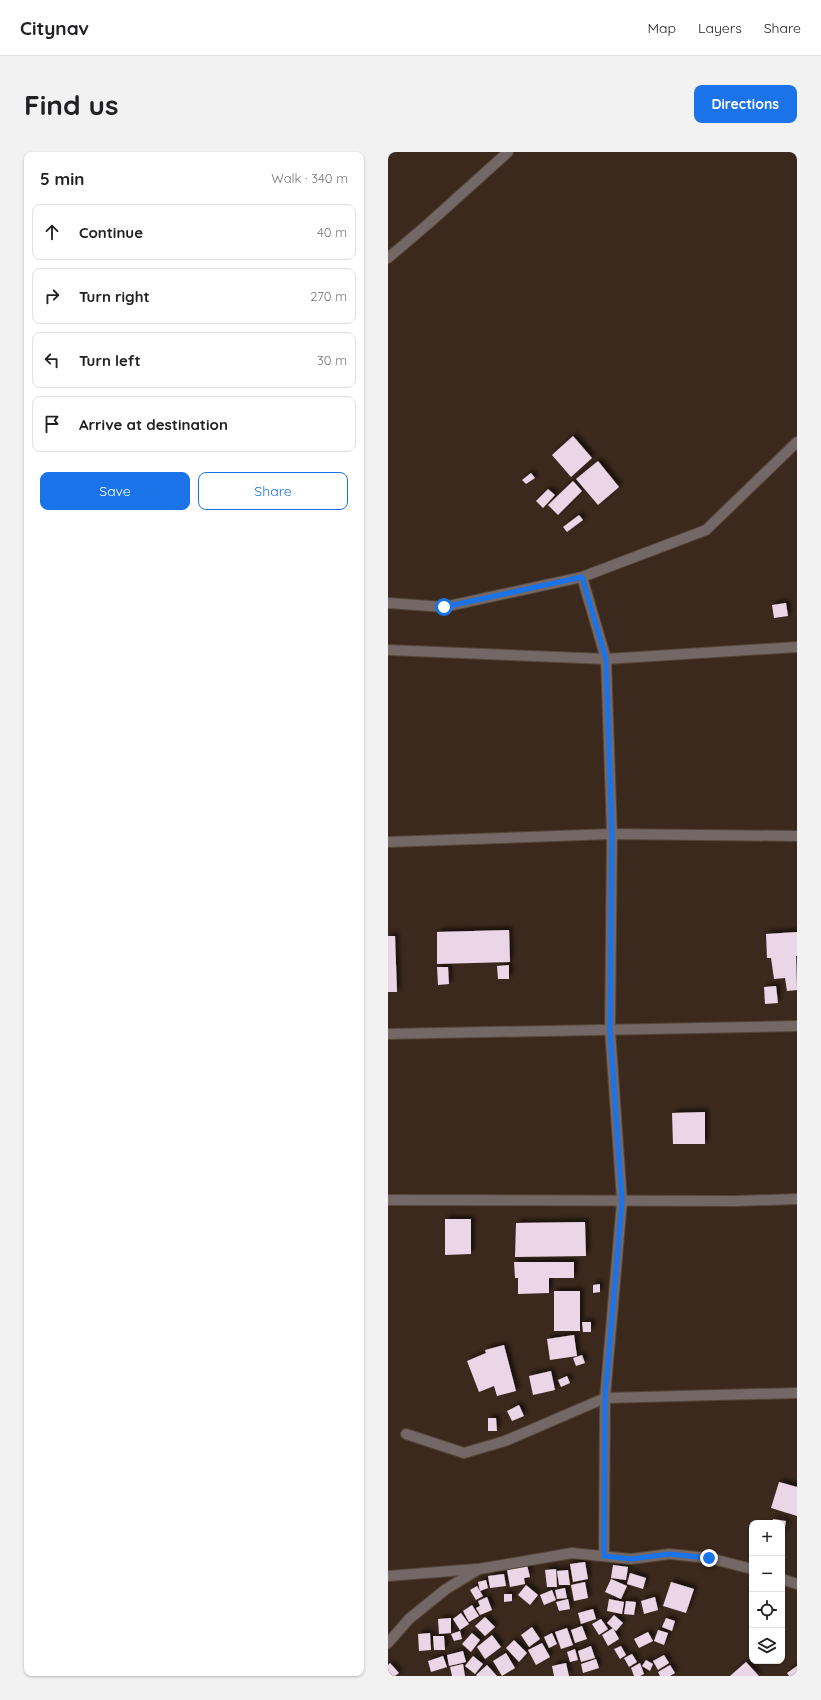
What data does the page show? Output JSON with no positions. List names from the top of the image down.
{
  "page": {
    "header": "Citynav",
    "nav": ["Map", "Layers", "Share"],
    "buttons": [
      "Directions",
      ["Save", "Share"]
    ],
    "title": "Find us",
    "heading": ["5 min", "Walk · 340 m"],
    "list": [
      ["Continue", "40 m"],
      ["Turn right", "270 m"],
      ["Turn left", "30 m"],
      "Arrive at destination"
    ],
    "map_buttons": ["+", "−"]
  }
}
